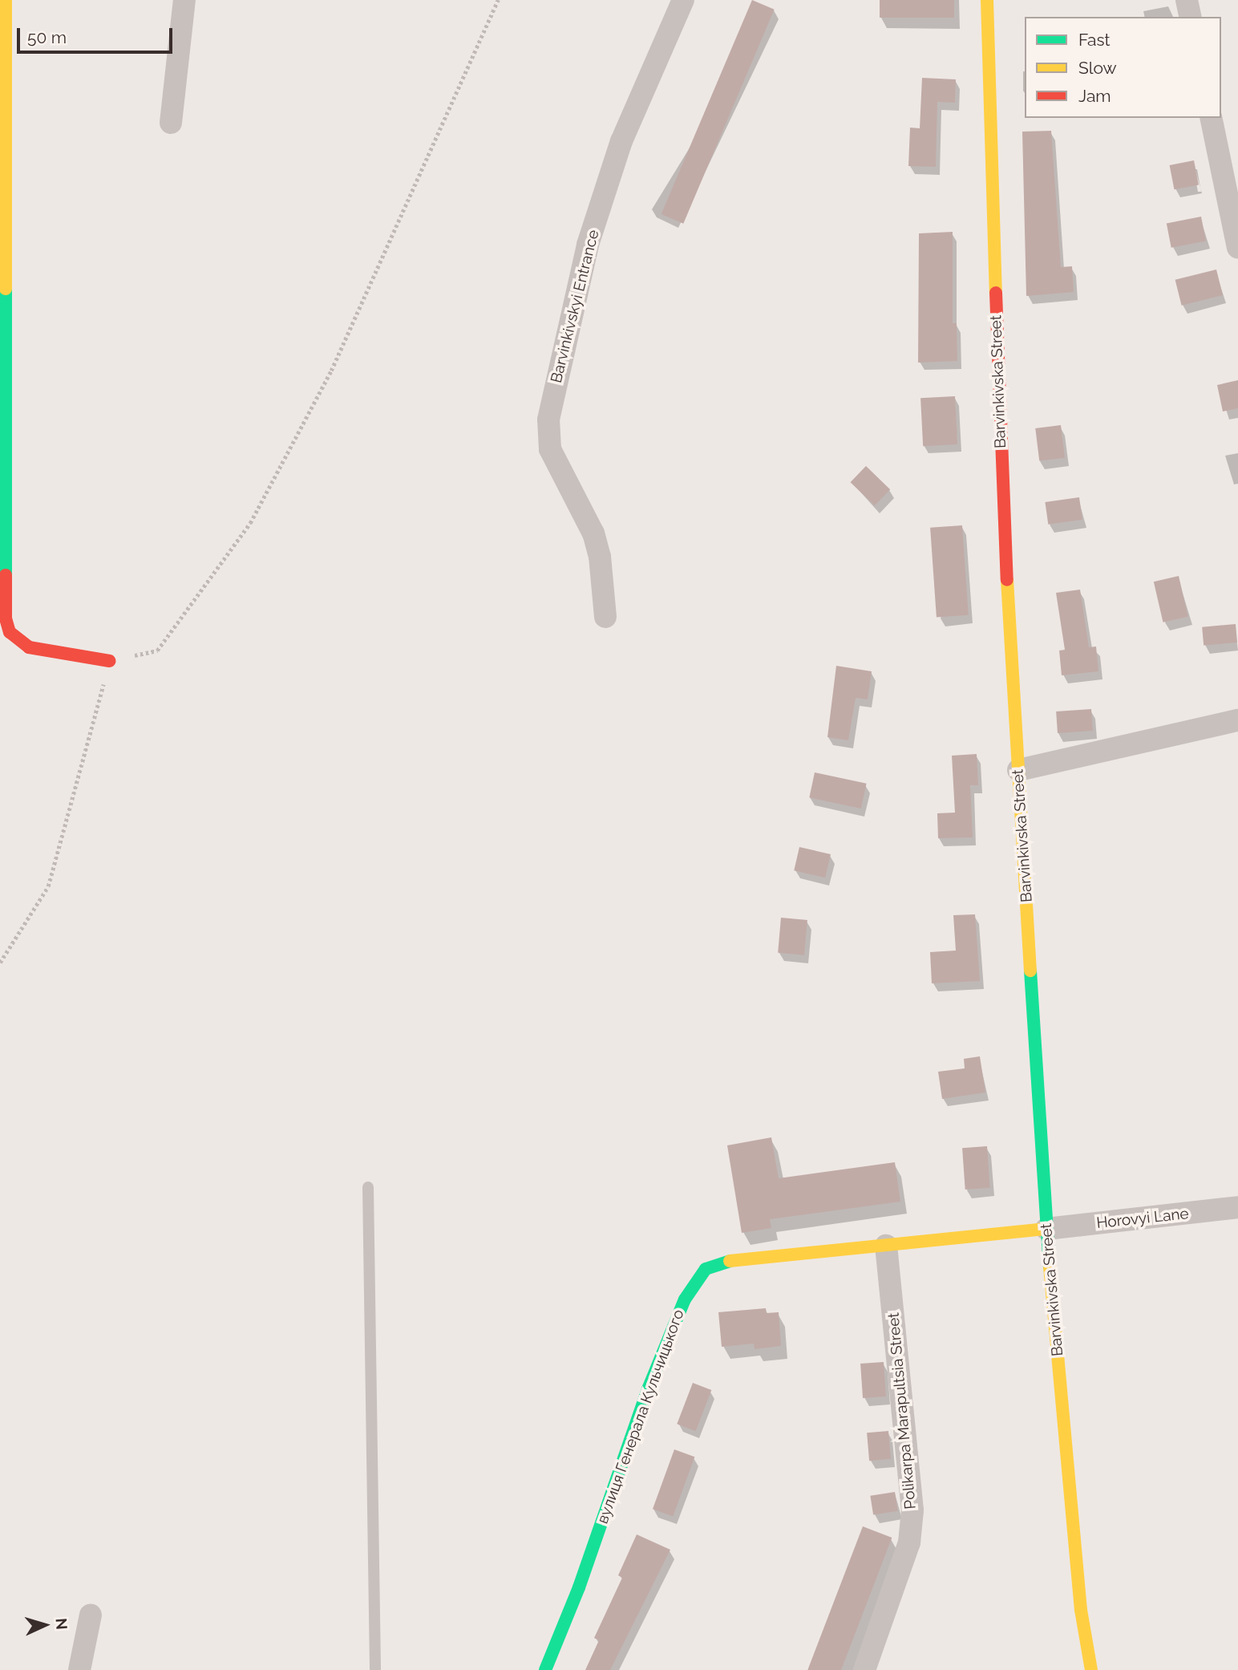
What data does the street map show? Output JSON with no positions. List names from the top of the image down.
{
  "streets": {
    "street": [
      "Barvinkivskyi Entrance",
      "Barvinkivska Street",
      "Horovyi Lane",
      "Polikarpa Marapultsia Street",
      "вулиця Генерала Кульчицького"
    ]
  },
  "crossings": [
    ["Barvinkivska Street", "Horovyi Lane"],
    ["Barvinkivska Street", "вулиця Генерала Кульчицького"],
    ["Horovyi Lane", "вулиця Генерала Кульчицького"],
    ["Polikarpa Marapultsia Street", "вулиця Генерала Кульчицького"]
  ],
  "legend": ["Fast", "Slow", "Jam"],
  "scale_bar": "50 m",
  "north": "right"
}
